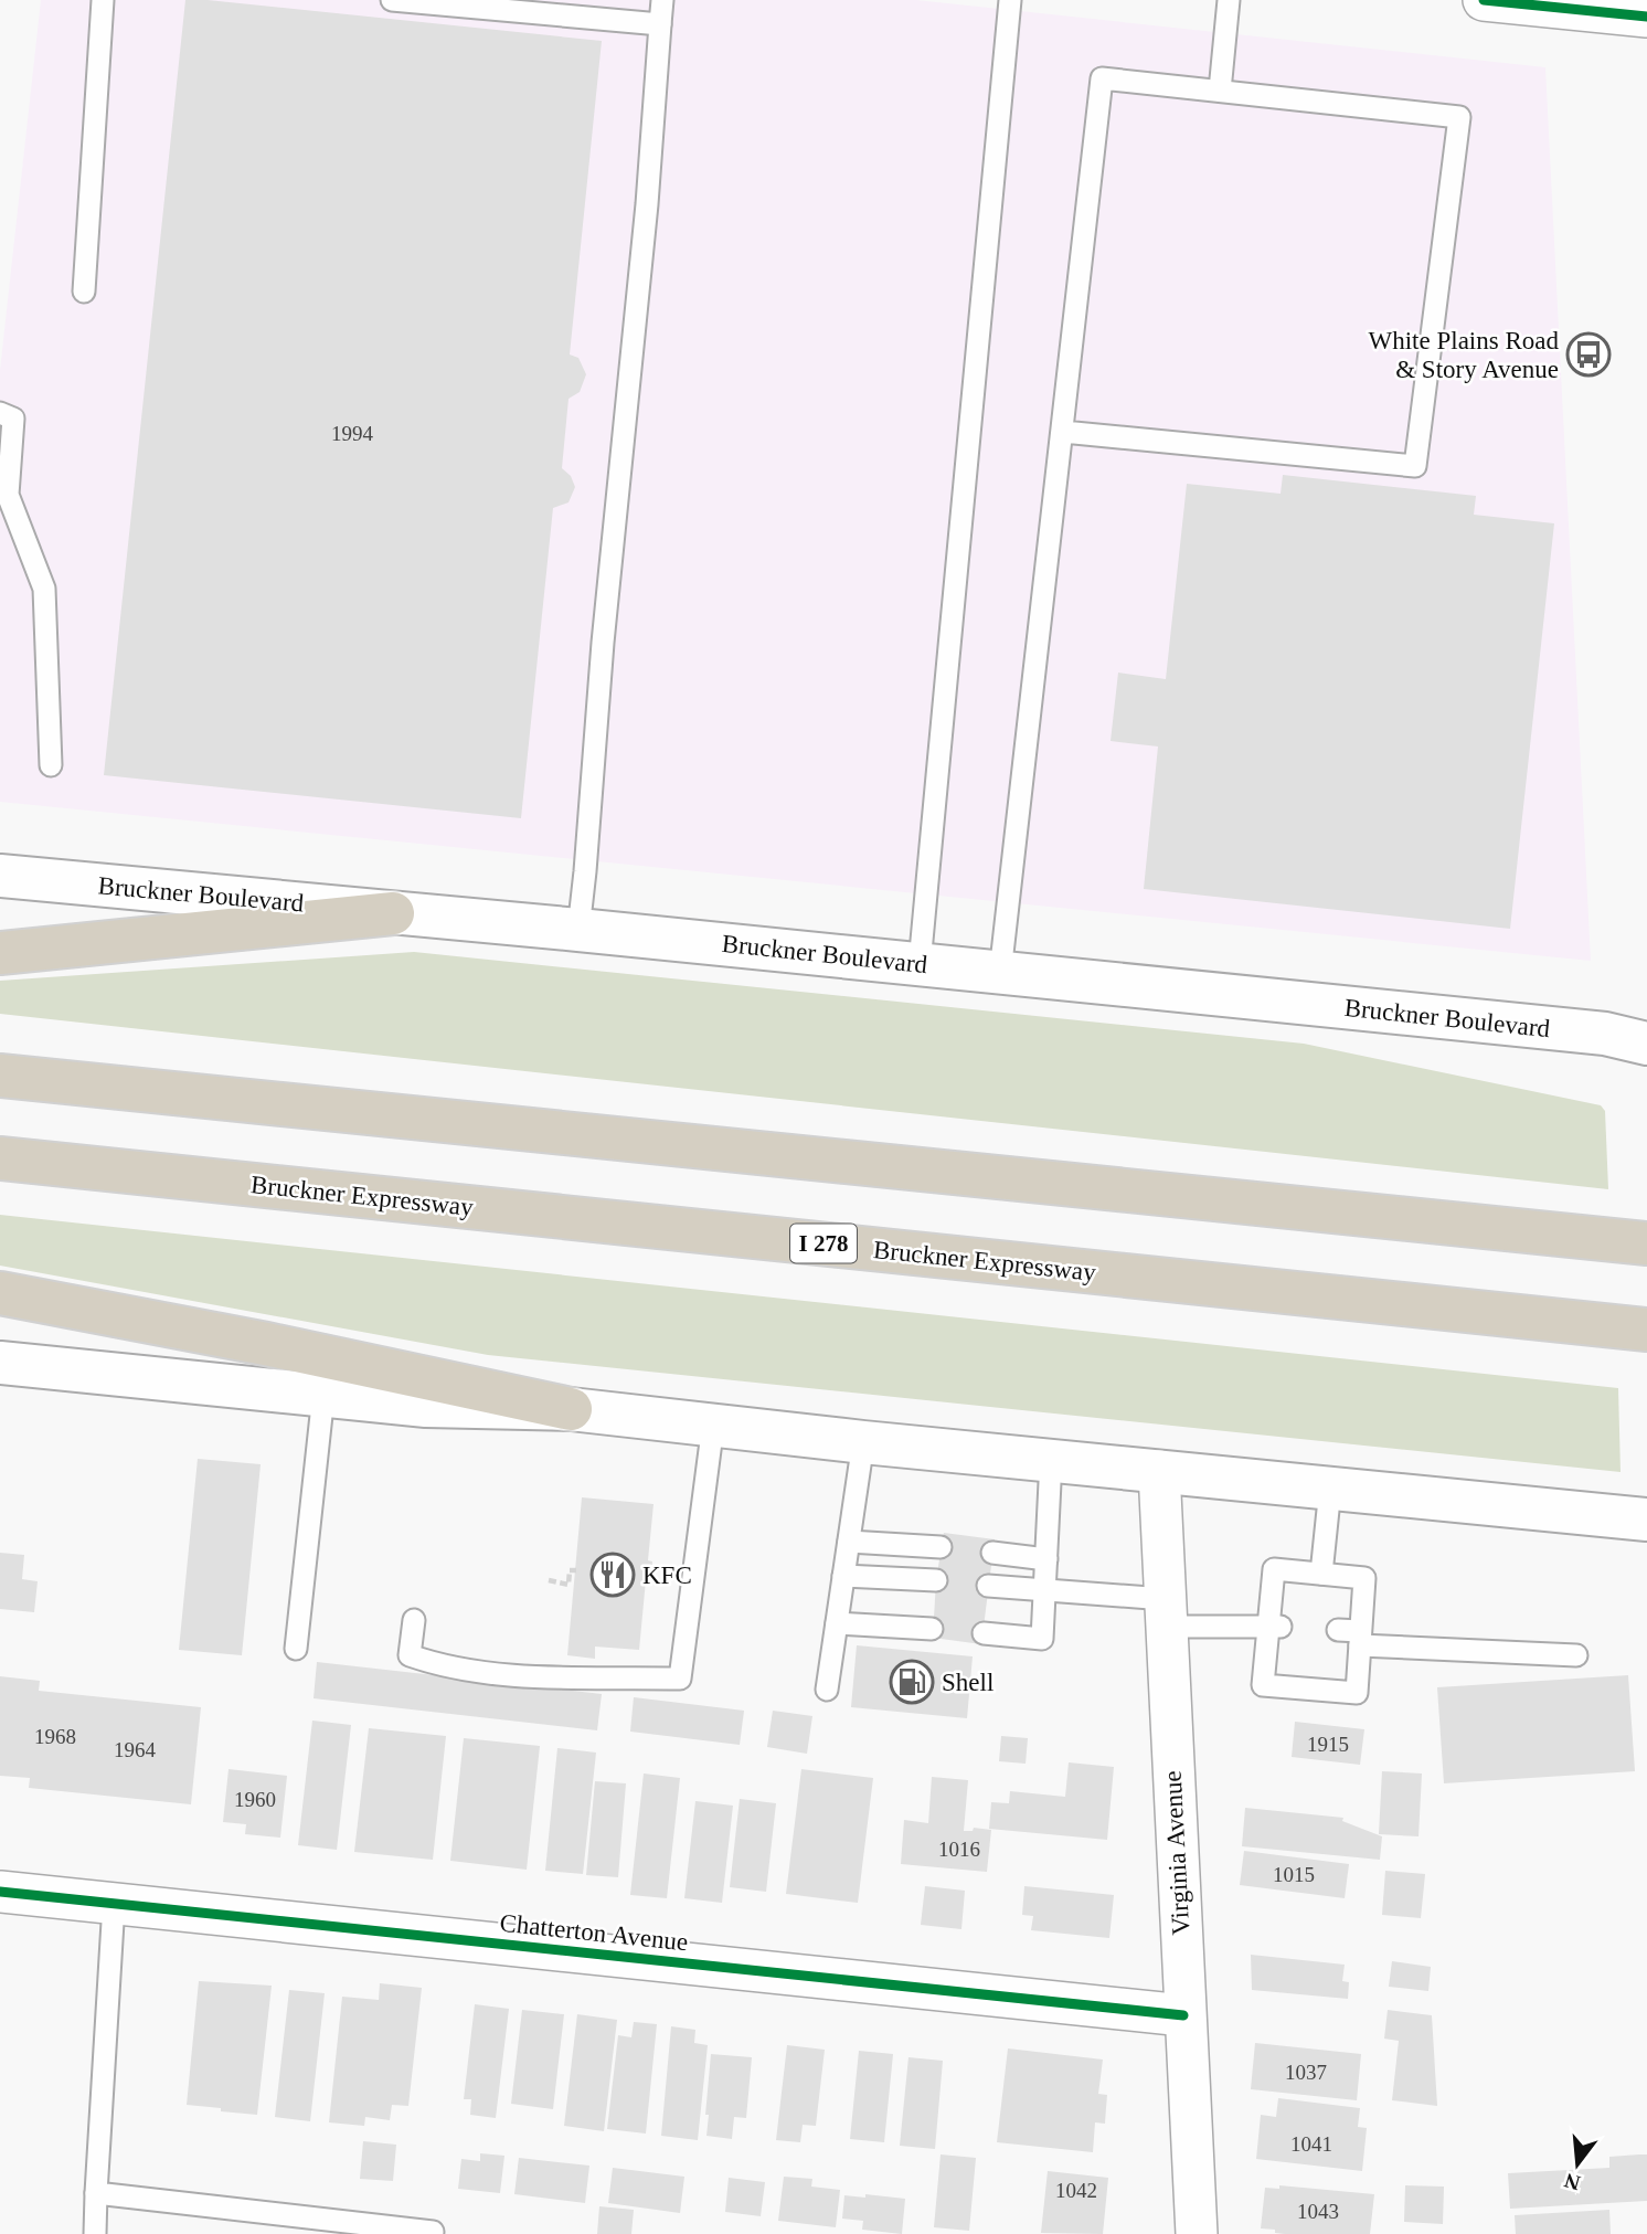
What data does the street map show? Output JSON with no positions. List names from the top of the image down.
{
  "streets": {
    "highway": ["Bruckner Expressway", "I 278"],
    "main road": ["Bruckner Boulevard"],
    "street": ["Virginia Avenue", "Chatterton Avenue"]
  },
  "crossings": [
    ["Virginia Avenue", "Chatterton Avenue"]
  ],
  "places": {
    "bus stop": ["White Plains Road & Story Avenue"],
    "restaurant": ["KFC"],
    "fuel station": ["Shell"]
  },
  "house_numbers": [
    "1994",
    "1968",
    "1915",
    "1964",
    "1960",
    "1016",
    "1015",
    "1037",
    "1041",
    "1042",
    "1043"
  ],
  "north": "bottom"
}
